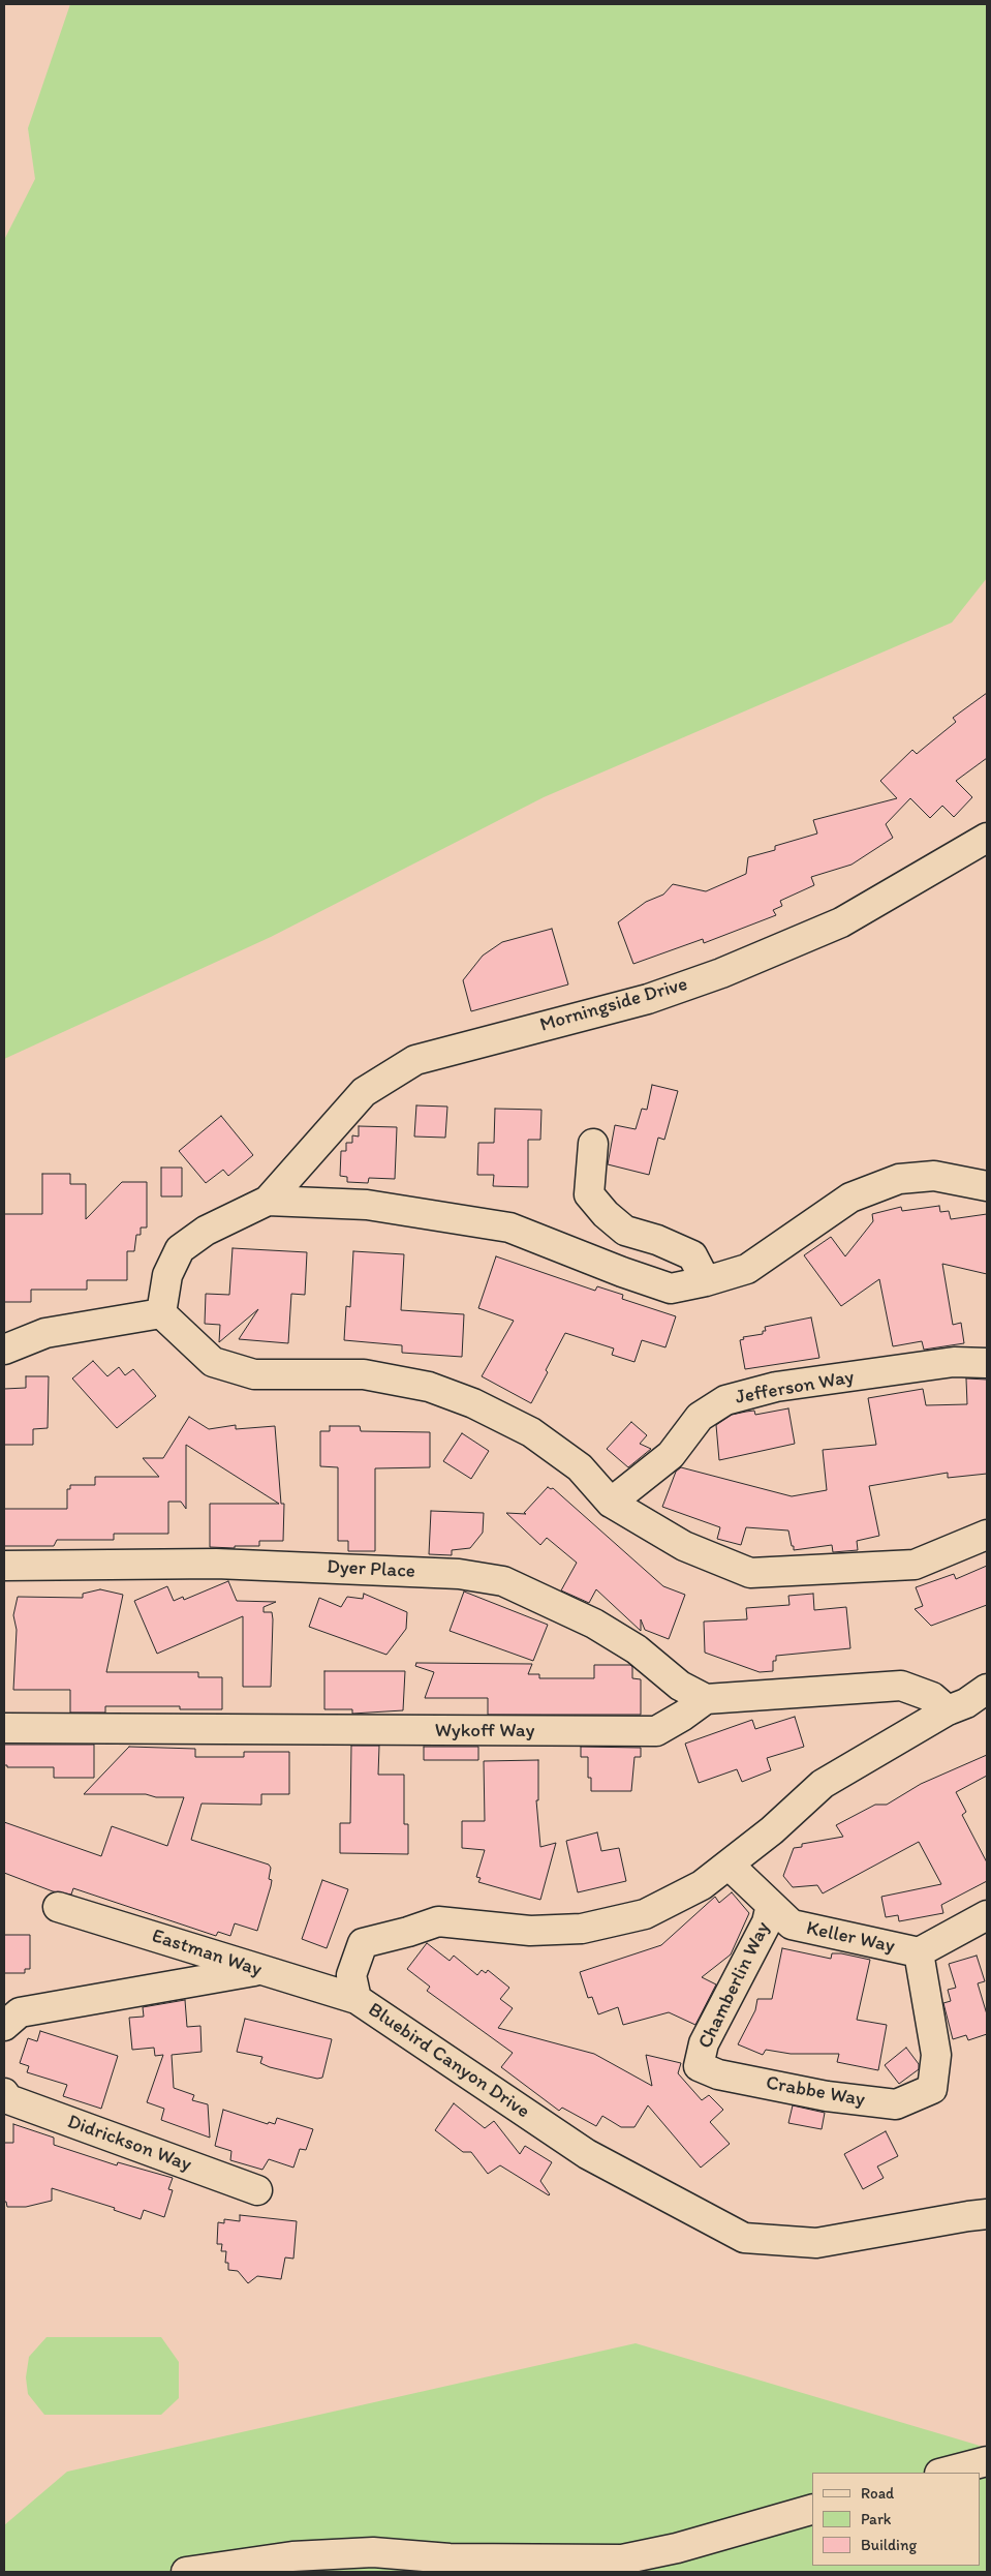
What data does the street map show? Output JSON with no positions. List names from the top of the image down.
{
  "streets": {
    "street": [
      "Morningside Drive",
      "Jefferson Way",
      "Dyer Place",
      "Wykoff Way",
      "Keller Way",
      "Eastman Way",
      "Chamberlin Way",
      "Bluebird Canyon Drive",
      "Crabbe Way",
      "Didrickson Way"
    ]
  },
  "crossings": [
    ["Dyer Place", "Wykoff Way"],
    ["Keller Way", "Chamberlin Way"],
    ["Keller Way", "Bluebird Canyon Drive"],
    ["Keller Way", "Crabbe Way"],
    ["Eastman Way", "Bluebird Canyon Drive"],
    ["Chamberlin Way", "Crabbe Way"]
  ],
  "legend": ["Road", "Park", "Building"]
}
